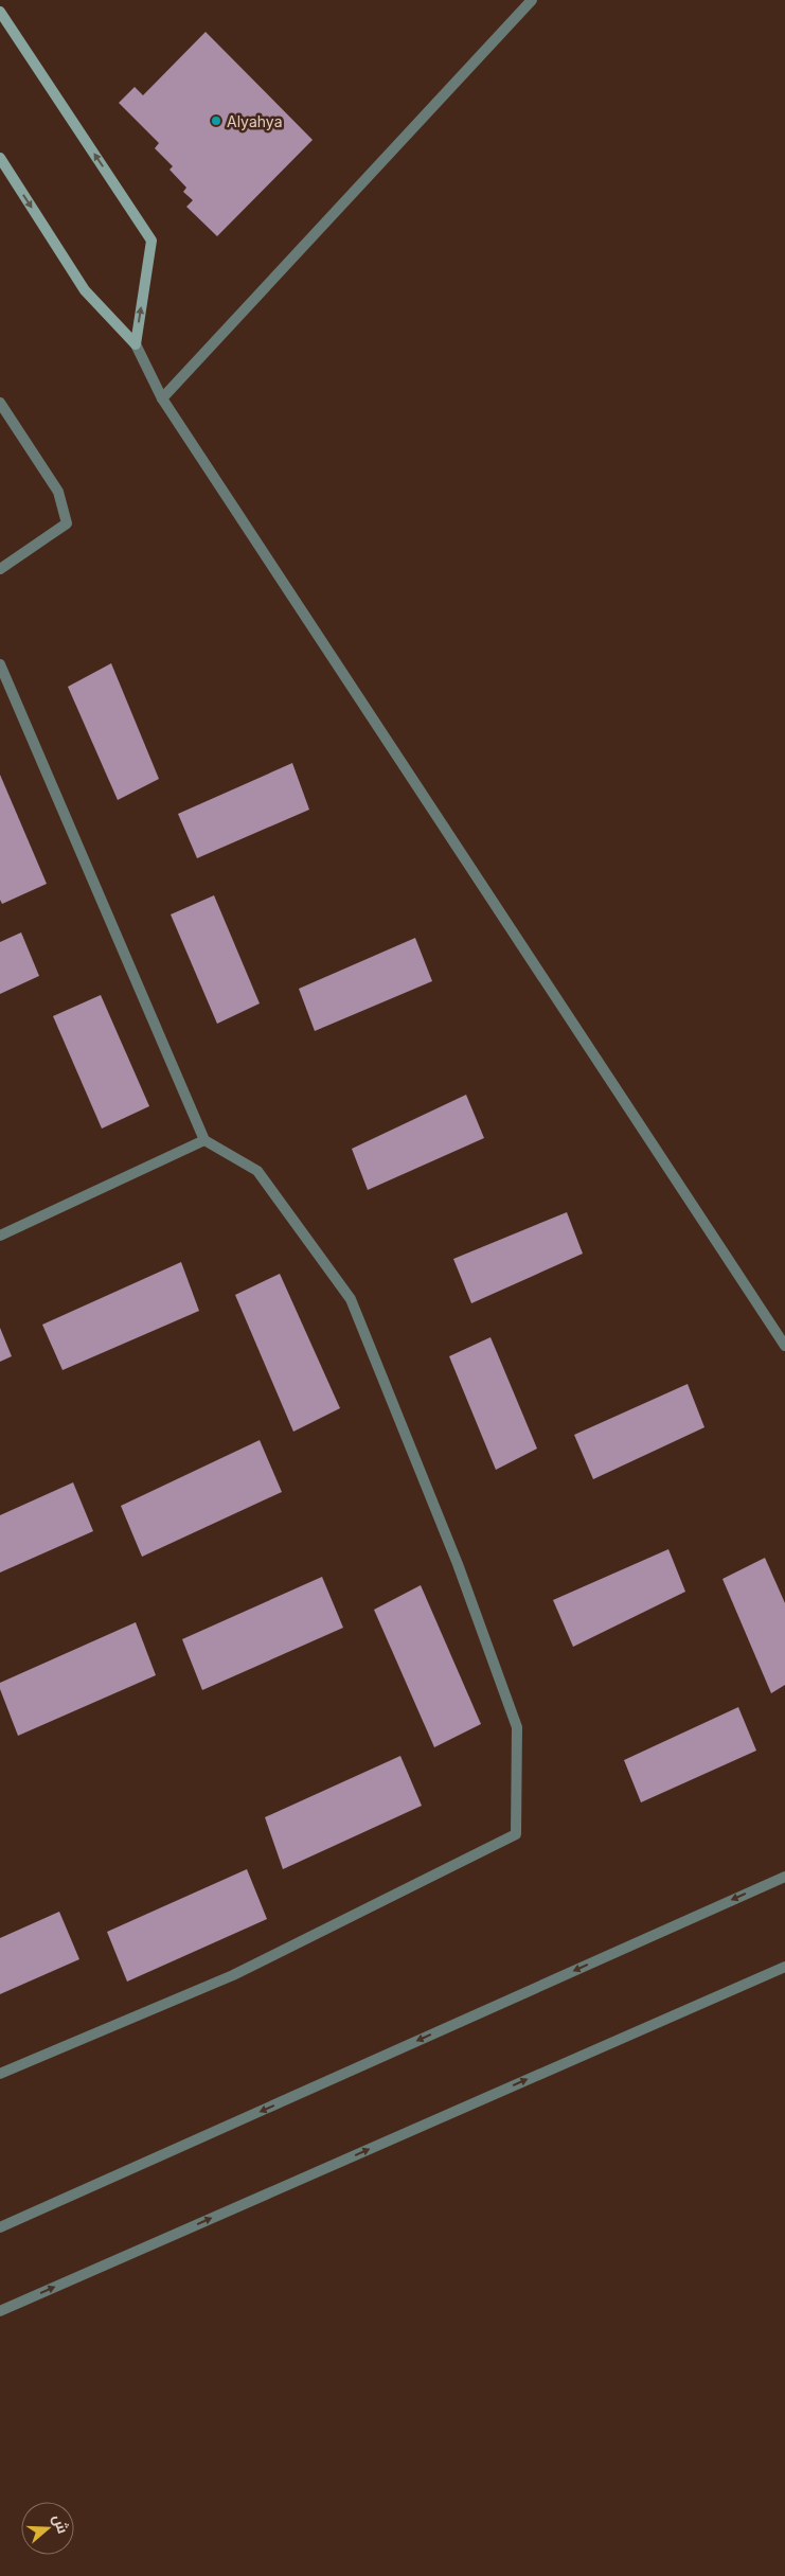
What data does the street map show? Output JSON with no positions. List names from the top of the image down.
{
  "places": ["Alyahya"],
  "north": "right"
}
